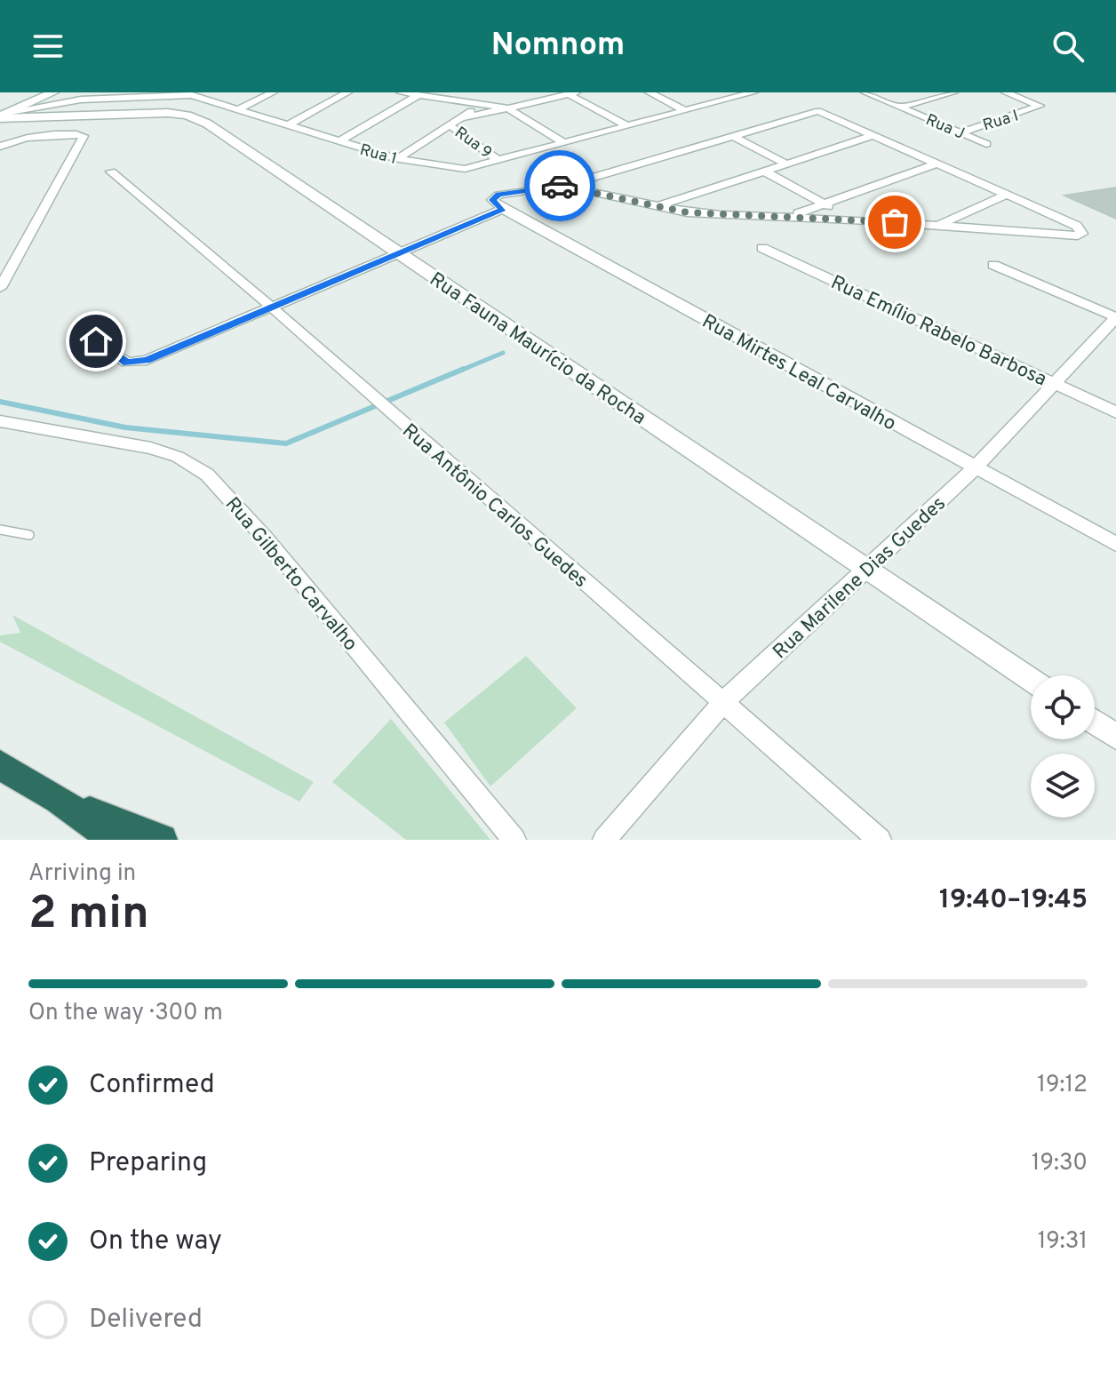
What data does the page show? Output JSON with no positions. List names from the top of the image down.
{
  "streets": {
    "street": [
      "Rua I",
      "Rua J",
      "Rua 9",
      "Rua 1",
      "Rua Emílio Rabelo Barbosa",
      "Rua Fauna Maurício da Rocha",
      "Rua Mirtes Leal Carvalho",
      "Rua Antônio Carlos Guedes",
      "Rua Gilberto Carvalho",
      "Rua Marilene Dias Guedes"
    ]
  },
  "crossings": [
    ["Rua I", "Rua J"],
    ["Rua 9", "Rua 1"],
    ["Rua 1", "Rua Fauna Maurício da Rocha"],
    ["Rua Emílio Rabelo Barbosa", "Rua Marilene Dias Guedes"],
    ["Rua Fauna Maurício da Rocha", "Rua Marilene Dias Guedes"],
    ["Rua Mirtes Leal Carvalho", "Rua Marilene Dias Guedes"],
    ["Rua Antônio Carlos Guedes", "Rua Marilene Dias Guedes"]
  ],
  "page": {
    "header": "Nomnom",
    "heading": ["2 min", "Arriving in", "19:40–19:45"],
    "bar": "On the way · 300 m",
    "list": [
      ["Confirmed", "19:12"],
      ["Preparing", "19:30"],
      ["On the way", "19:31"],
      "Delivered"
    ]
  }
}
